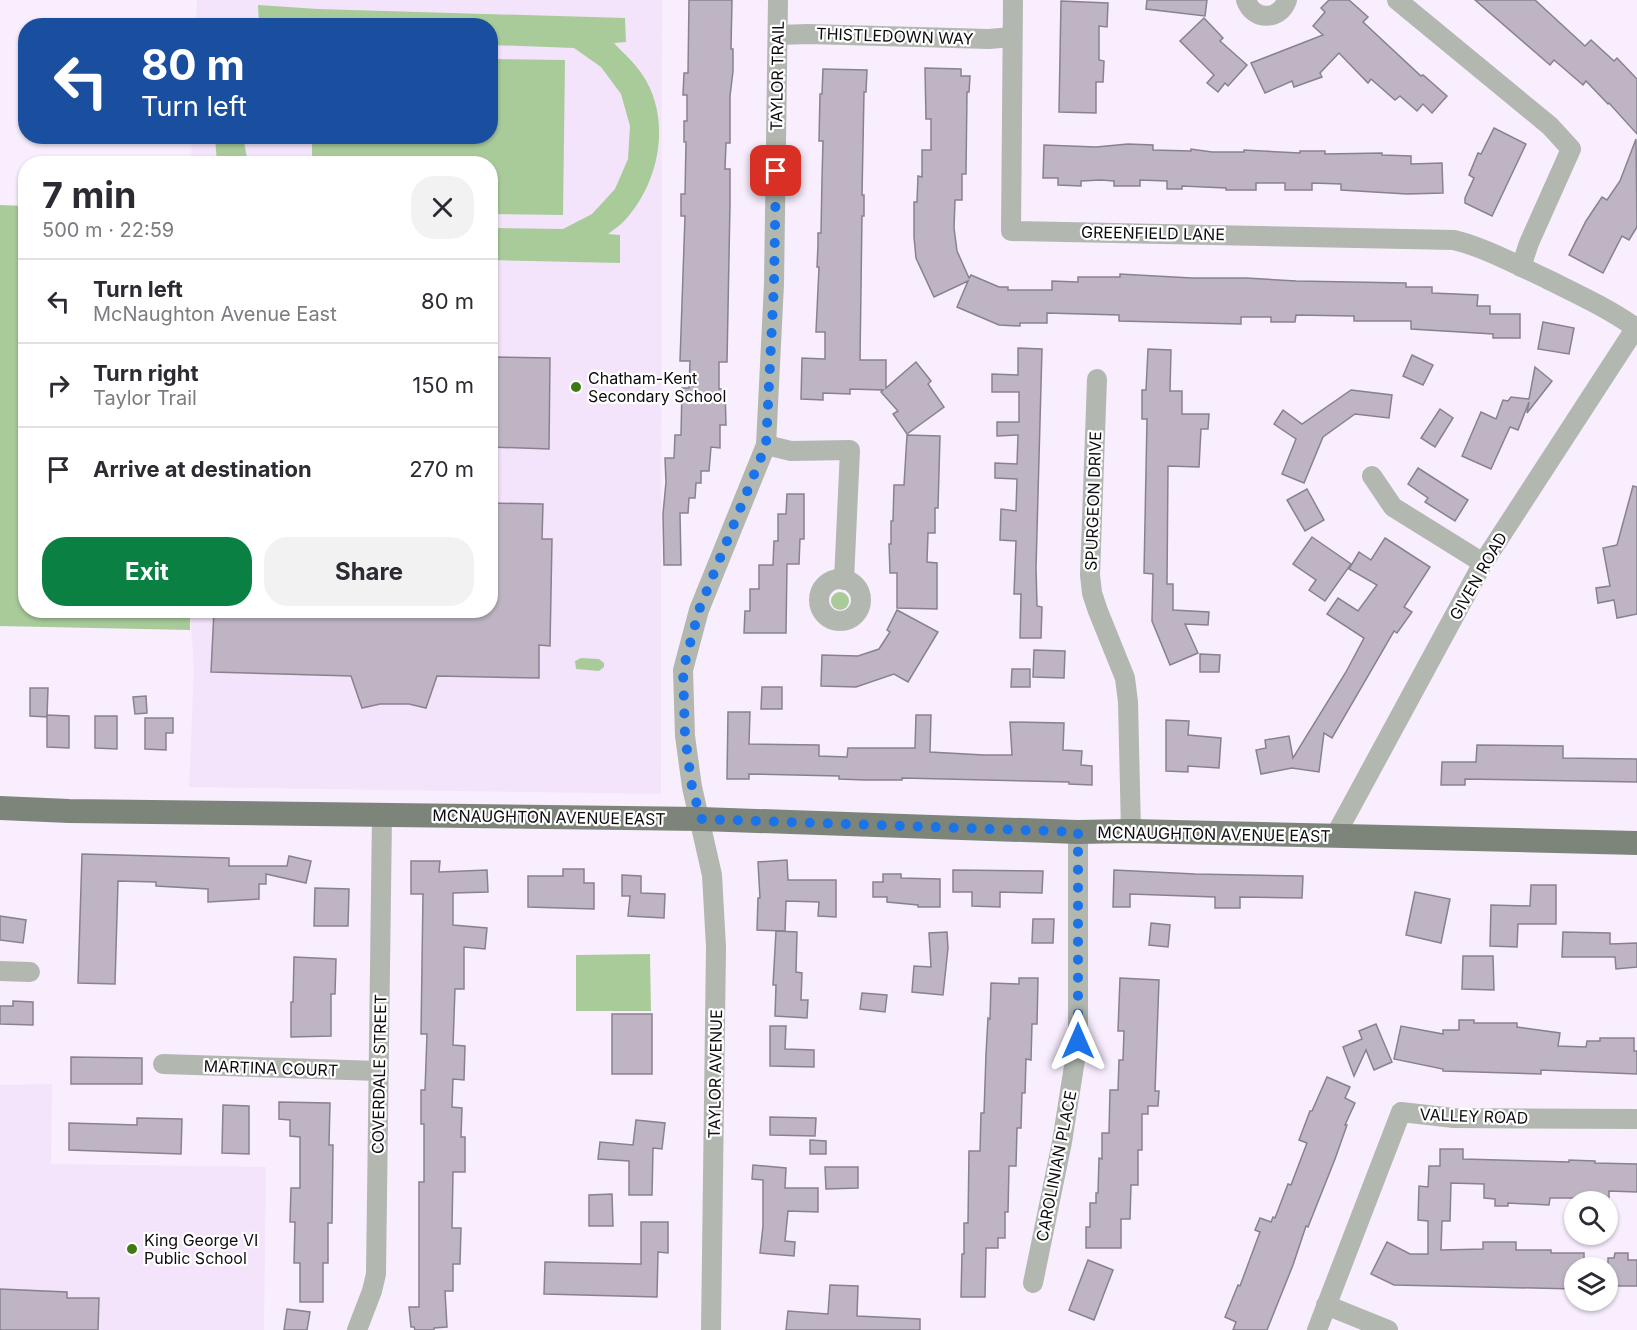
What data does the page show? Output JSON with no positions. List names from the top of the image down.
{
  "streets": {
    "main road": ["MCNAUGHTON AVENUE EAST"],
    "street": [
      "THISTLEDOWN WAY",
      "TAYLOR TRAIL",
      "GREENFIELD LANE",
      "SPURGEON DRIVE",
      "GIVEN ROAD",
      "MARTINA COURT",
      "COVERDALE STREET",
      "TAYLOR AVENUE",
      "VALLEY ROAD",
      "CAROLINIAN PLACE"
    ]
  },
  "crossings": [
    ["THISTLEDOWN WAY", "TAYLOR TRAIL"],
    ["THISTLEDOWN WAY", "GREENFIELD LANE"],
    ["TAYLOR TRAIL", "MCNAUGHTON AVENUE EAST"],
    ["TAYLOR TRAIL", "TAYLOR AVENUE"],
    ["GREENFIELD LANE", "GIVEN ROAD"],
    ["SPURGEON DRIVE", "MCNAUGHTON AVENUE EAST"],
    ["GIVEN ROAD", "MCNAUGHTON AVENUE EAST"],
    ["MCNAUGHTON AVENUE EAST", "COVERDALE STREET"],
    ["MCNAUGHTON AVENUE EAST", "TAYLOR AVENUE"],
    ["MCNAUGHTON AVENUE EAST", "CAROLINIAN PLACE"],
    ["MARTINA COURT", "COVERDALE STREET"]
  ],
  "places": ["Chatham-Kent Secondary School", "King George VI Public School"],
  "page": {
    "turn": ["80 m", "Turn left"],
    "heading": ["7 min", "500 m · 22:59"],
    "list": [
      {
        "name": "Turn left",
        "note": "McNaughton Avenue East",
        "value": "80 m"
      },
      {
        "name": "Turn right",
        "note": "Taylor Trail",
        "value": "150 m"
      },
      {
        "name": "Arrive at destination",
        "value": "270 m"
      }
    ],
    "buttons": ["Exit", "Share"]
  }
}
